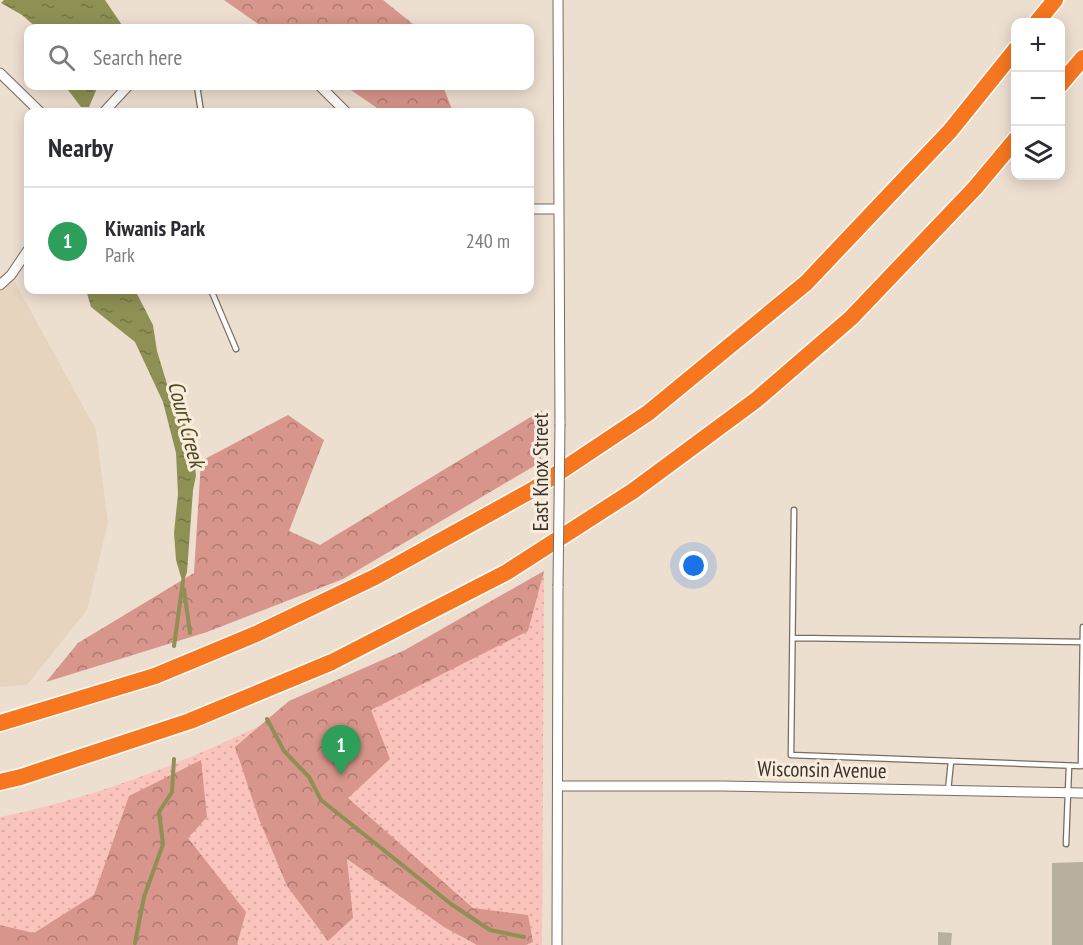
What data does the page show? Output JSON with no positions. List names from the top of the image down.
{
  "streets": {
    "street": ["East Knox Street", "Wisconsin Avenue"]
  },
  "crossings": [
    ["East Knox Street", "Wisconsin Avenue"]
  ],
  "water": ["Court Creek"],
  "page": {
    "map_buttons": ["+", "−"],
    "search": "Search here",
    "heading": "Nearby",
    "list": [
      {
        "mark": "1",
        "name": "Kiwanis Park",
        "note": "Park",
        "value": "240 m"
      }
    ],
    "pins": "1"
  }
}
